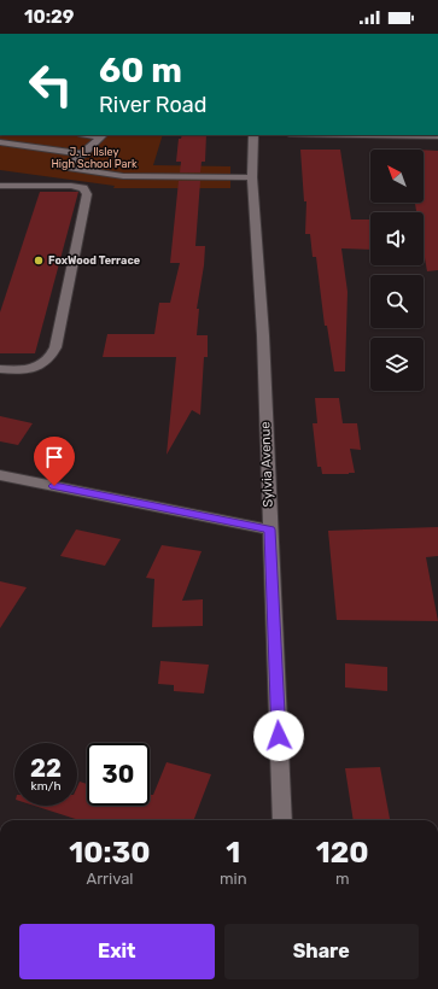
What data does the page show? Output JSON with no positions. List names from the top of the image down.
{
  "streets": {
    "street": ["Sylvia Avenue"]
  },
  "parks": ["J. L. Ilsley High School Park"],
  "places": ["FoxWood Terrace"],
  "north": "top left",
  "page": {
    "status": "10:29",
    "turn": ["60 m", "River Road"],
    "speed": "22 km/h",
    "limit": "30",
    "eta": [
      "10:30",
      "Arrival",
      "1",
      "min",
      "120",
      "m"
    ],
    "buttons": ["Exit", "Share"]
  }
}
